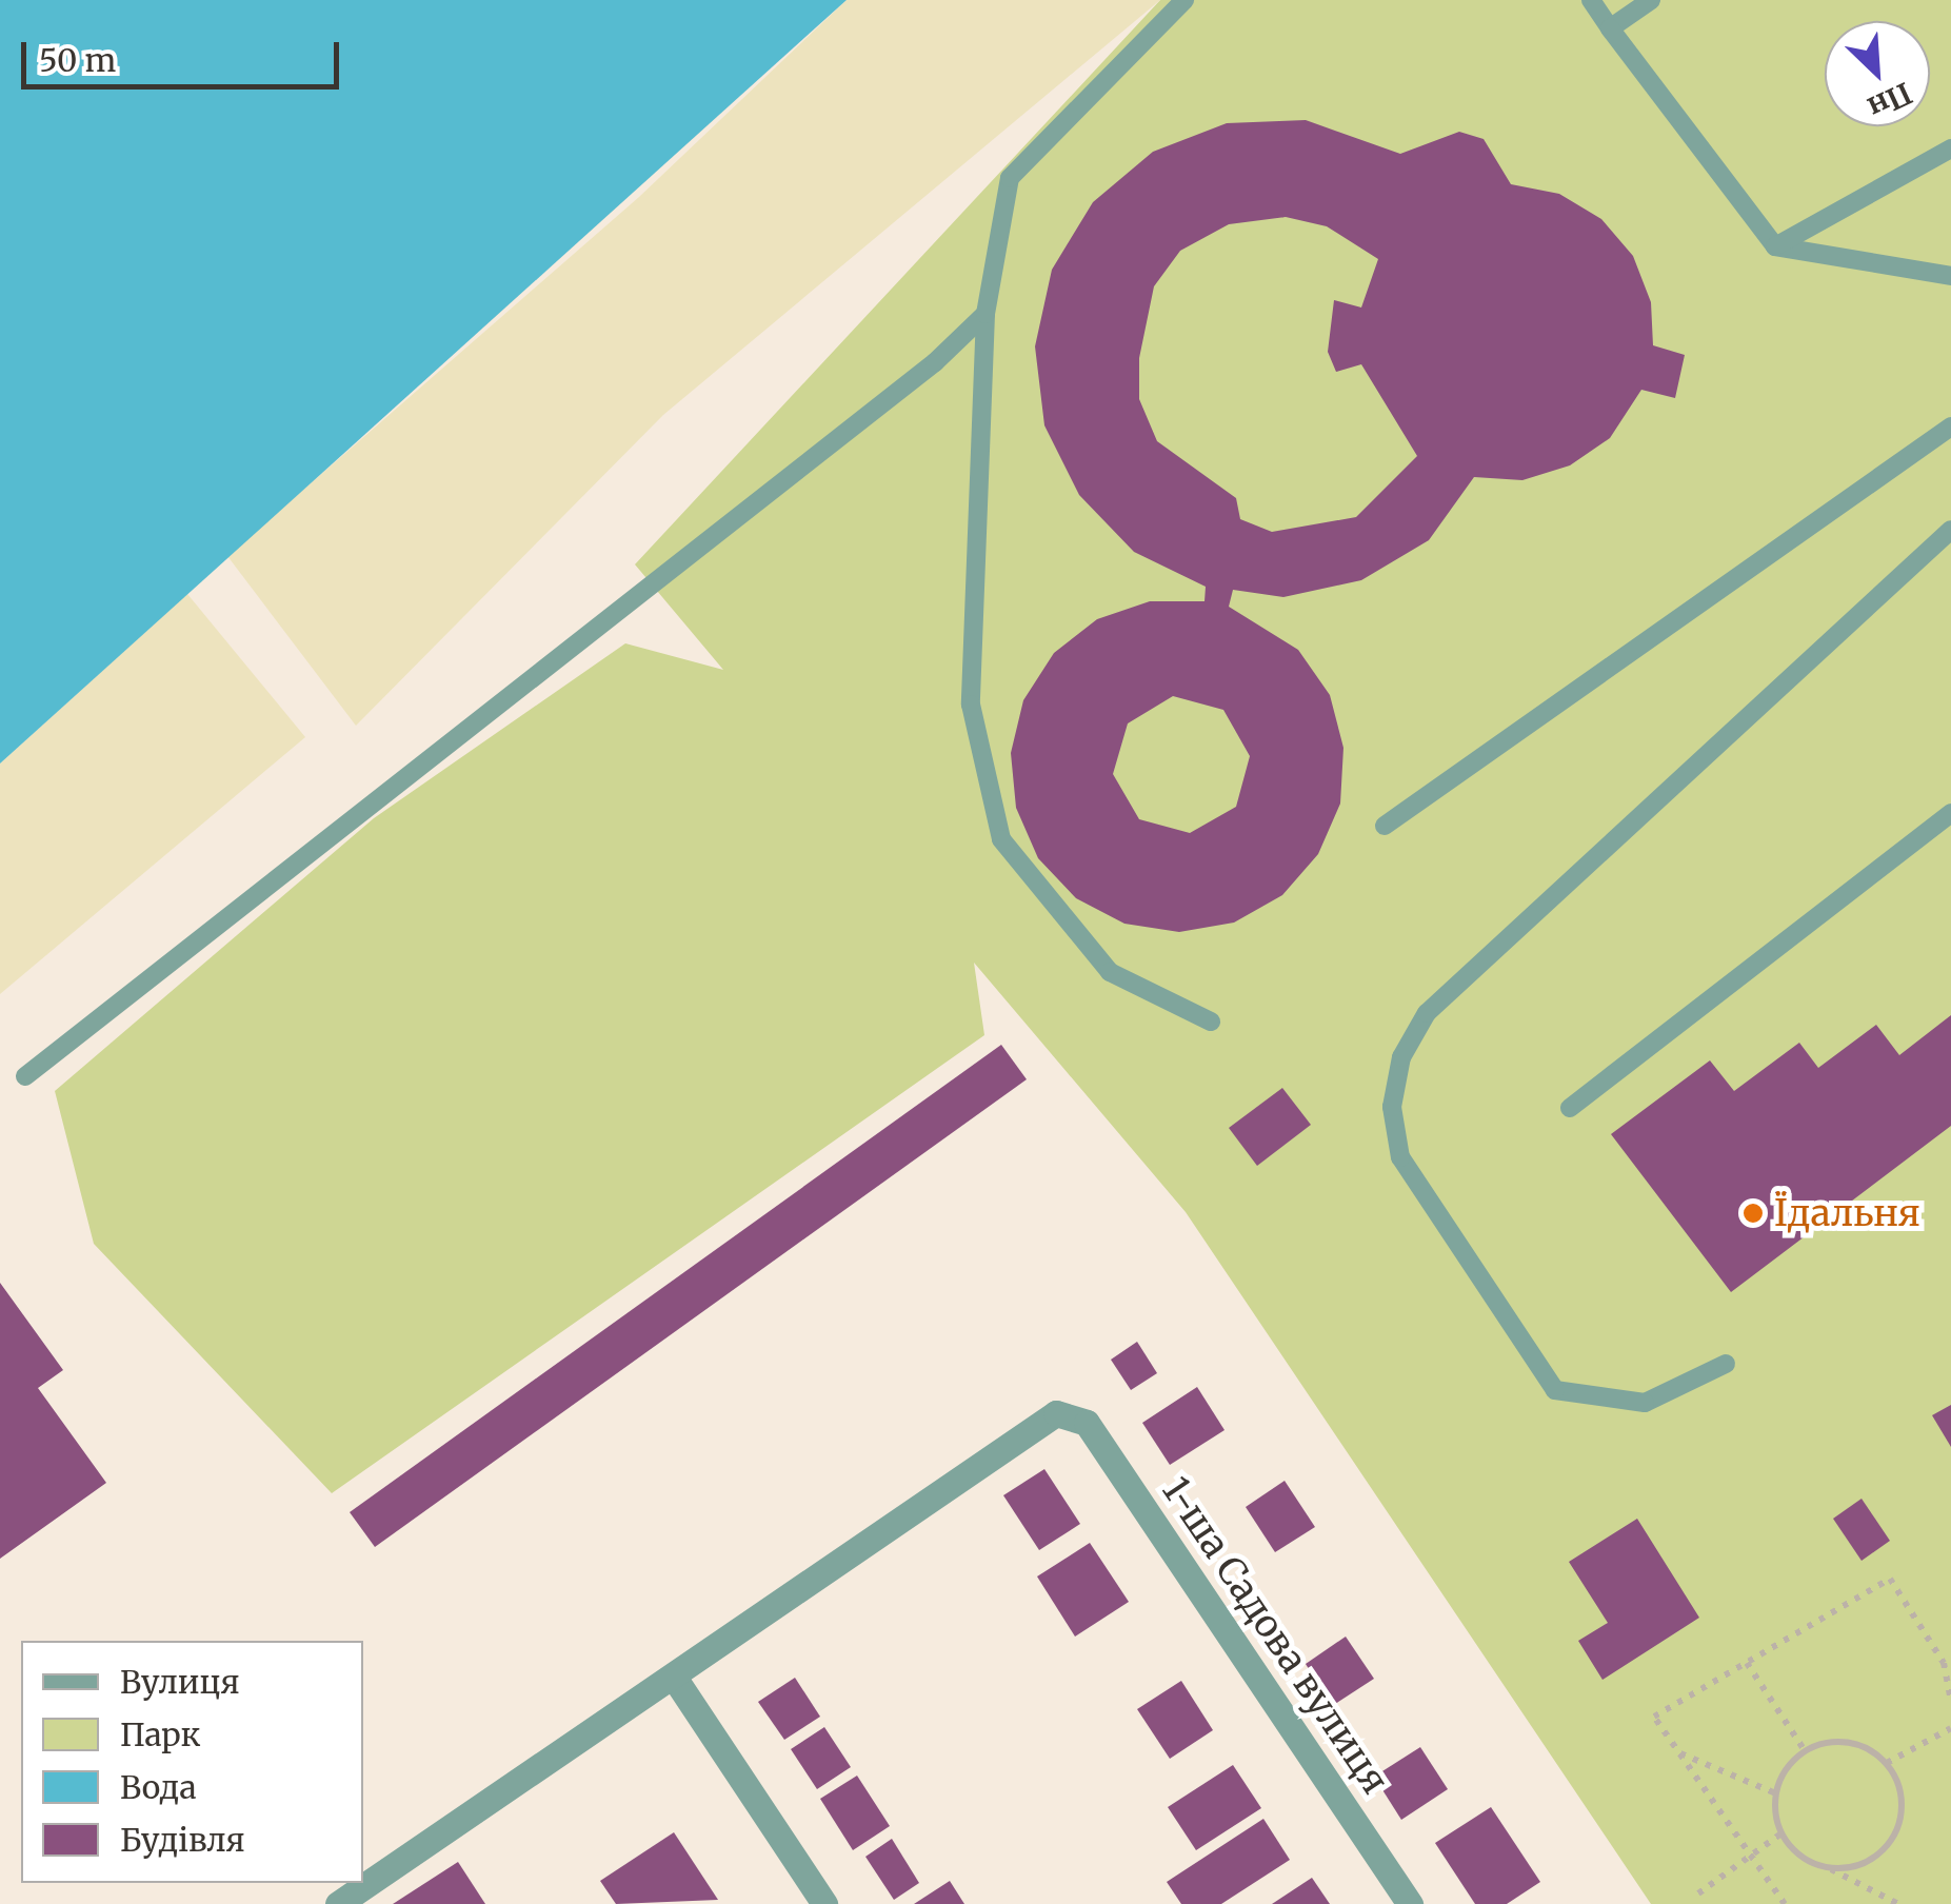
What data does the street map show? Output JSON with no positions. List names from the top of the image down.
{
  "streets": {
    "street": ["1-ша Садова вулиця"]
  },
  "places": ["Їдальня"],
  "legend": [
    "Вулиця",
    "Парк",
    "Вода",
    "Будівля"
  ],
  "scale_bar": "50 m",
  "north": "bottom right"
}
